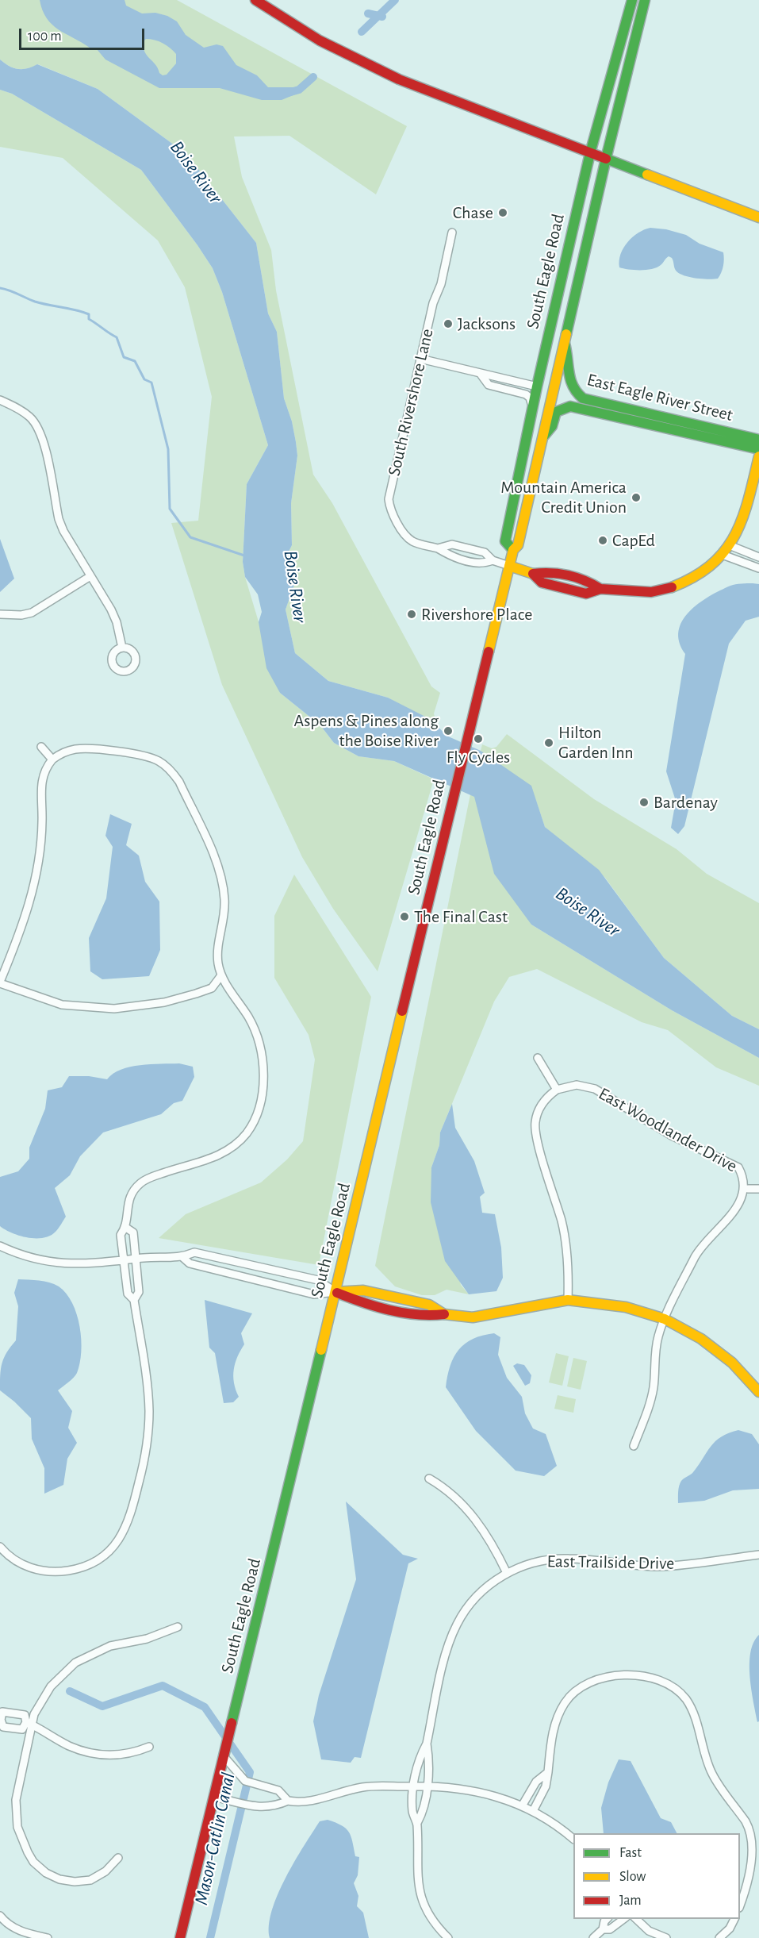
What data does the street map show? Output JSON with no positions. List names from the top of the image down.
{
  "streets": {
    "main road": ["South Eagle Road", "East Eagle River Street"],
    "street": ["South Rivershore Lane", "East Woodlander Drive", "East Trailside Drive"]
  },
  "crossings": [
    ["South Eagle Road", "East Eagle River Street"],
    ["South Eagle Road", "South Rivershore Lane"]
  ],
  "water": ["Boise River", "Mason-Catlin Canal"],
  "places": [
    "Chase",
    "Jacksons",
    "Mountain America Credit Union",
    "CapEd",
    "Rivershore Place",
    "Aspens & Pines along the Boise River",
    "Fly Cycles",
    "Hilton Garden Inn",
    "Bardenay",
    "The Final Cast"
  ],
  "legend": ["Fast", "Slow", "Jam"],
  "scale_bar": "100 m"
}
